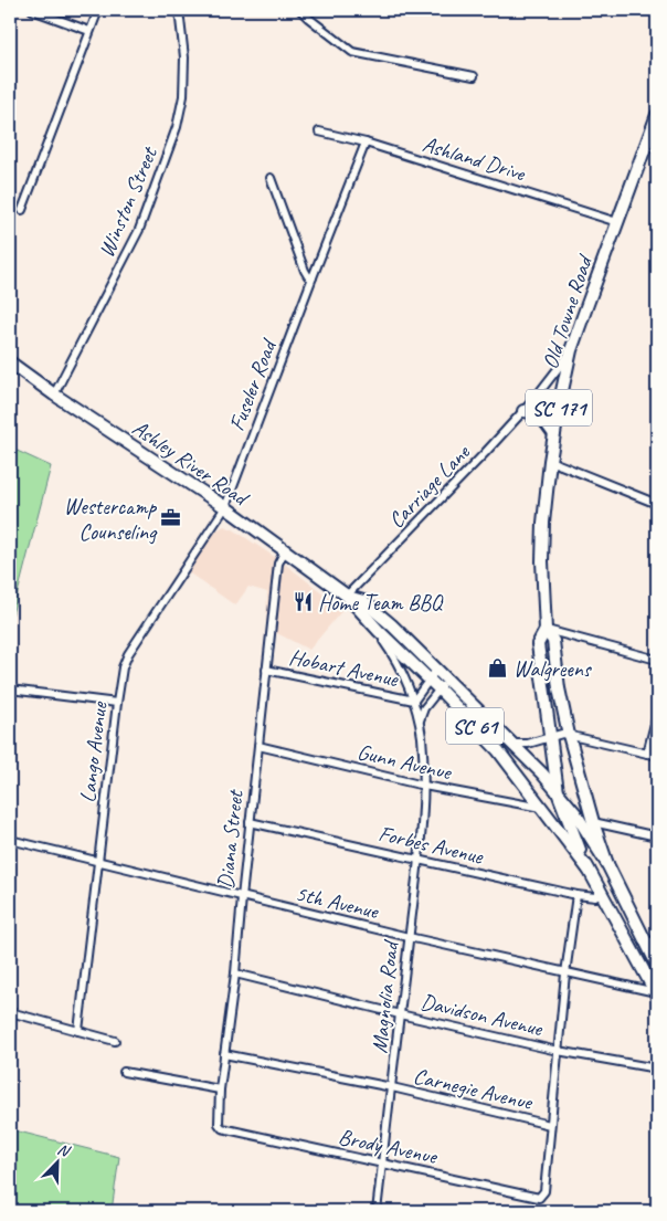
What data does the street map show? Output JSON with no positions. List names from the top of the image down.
{
  "streets": {
    "main road": [
      "Old Towne Road",
      "SC 171",
      "Ashley River Road",
      "SC 61"
    ],
    "street": [
      "Ashland Drive",
      "Winston Street",
      "Fuseler Road",
      "Carriage Lane",
      "Hobart Avenue",
      "Lango Avenue",
      "Gunn Avenue",
      "Diana Street",
      "Forbes Avenue",
      "5th Avenue",
      "Magnolia Road",
      "Davidson Avenue",
      "Carnegie Avenue",
      "Brody Avenue"
    ]
  },
  "crossings": [
    ["Ashland Drive", "Old Towne Road"],
    ["Ashland Drive", "Fuseler Road"],
    ["Winston Street", "Ashley River Road"],
    ["Old Towne Road", "SC 171"],
    ["Old Towne Road", "Carriage Lane"],
    ["Fuseler Road", "Ashley River Road"],
    ["Fuseler Road", "Lango Avenue"],
    ["SC 171", "Ashley River Road"],
    ["SC 171", "Forbes Avenue"],
    ["SC 171", "5th Avenue"],
    ["Ashley River Road", "Carriage Lane"],
    ["Ashley River Road", "Lango Avenue"],
    ["Ashley River Road", "Gunn Avenue"],
    ["Ashley River Road", "Diana Street"],
    ["Ashley River Road", "Magnolia Road"],
    ["Carriage Lane", "Magnolia Road"],
    ["Hobart Avenue", "Diana Street"],
    ["Hobart Avenue", "Magnolia Road"],
    ["Lango Avenue", "5th Avenue"],
    ["Gunn Avenue", "Diana Street"],
    ["Gunn Avenue", "Magnolia Road"],
    ["Diana Street", "Forbes Avenue"],
    ["Diana Street", "5th Avenue"],
    ["Diana Street", "Davidson Avenue"],
    ["Diana Street", "Carnegie Avenue"],
    ["Diana Street", "Brody Avenue"],
    ["Forbes Avenue", "Magnolia Road"],
    ["5th Avenue", "Magnolia Road"],
    ["Magnolia Road", "Davidson Avenue"],
    ["Magnolia Road", "Carnegie Avenue"],
    ["Magnolia Road", "Brody Avenue"],
    ["Carnegie Avenue", "Brody Avenue"]
  ],
  "places": {
    "office": ["Westercamp Counseling"],
    "restaurant": ["Home Team BBQ"],
    "shop": ["Walgreens"]
  },
  "north": "top right"
}
